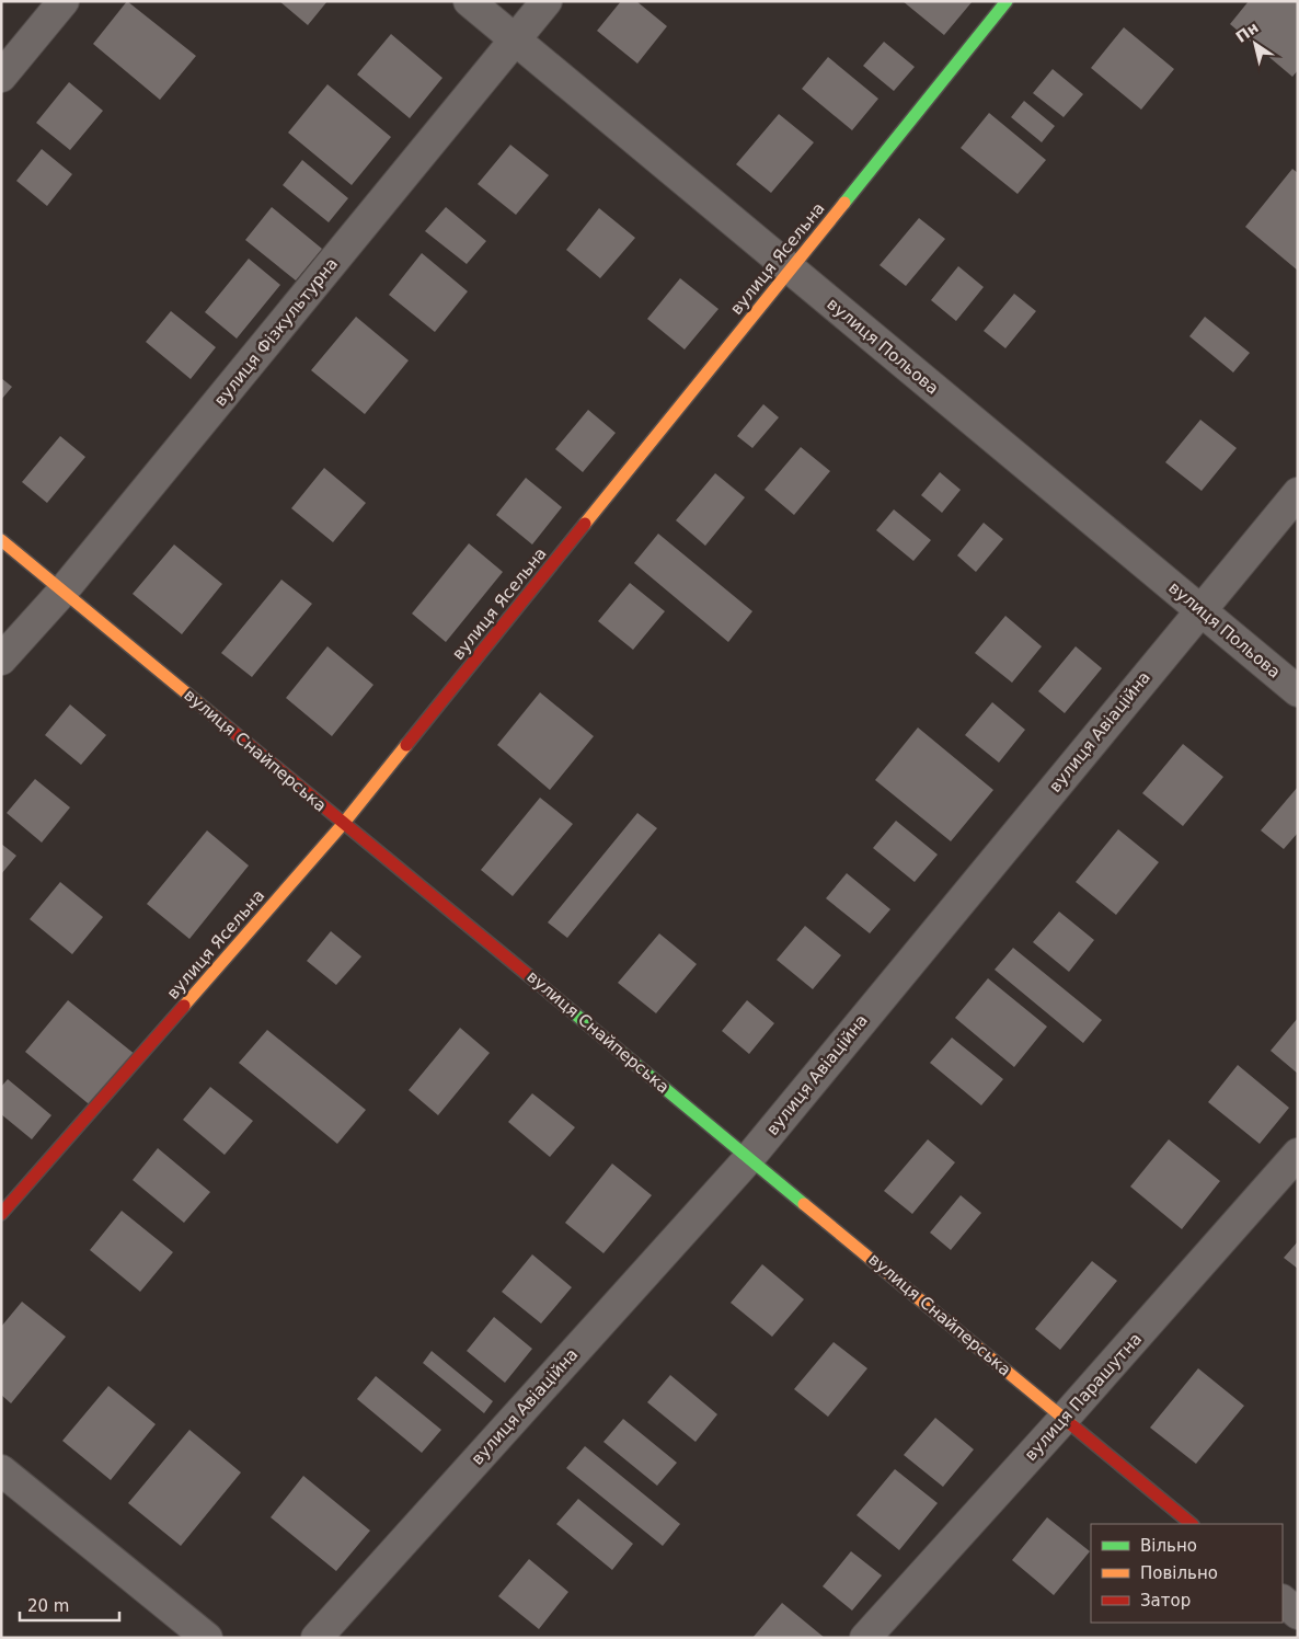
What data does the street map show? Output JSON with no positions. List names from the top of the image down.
{
  "streets": {
    "street": [
      "вулиця Ясельна",
      "вулиця Фізкультурна",
      "вулиця Польова",
      "вулиця Авіаційна",
      "вулиця Снайперська",
      "вулиця Парашутна"
    ]
  },
  "crossings": [
    ["вулиця Ясельна", "вулиця Польова"],
    ["вулиця Ясельна", "вулиця Снайперська"],
    ["вулиця Фізкультурна", "вулиця Польова"],
    ["вулиця Фізкультурна", "вулиця Снайперська"],
    ["вулиця Польова", "вулиця Авіаційна"],
    ["вулиця Авіаційна", "вулиця Снайперська"],
    ["вулиця Снайперська", "вулиця Парашутна"]
  ],
  "legend": ["Вільно", "Повільно", "Затор"],
  "scale_bar": "20 m",
  "north": "top left"
}
